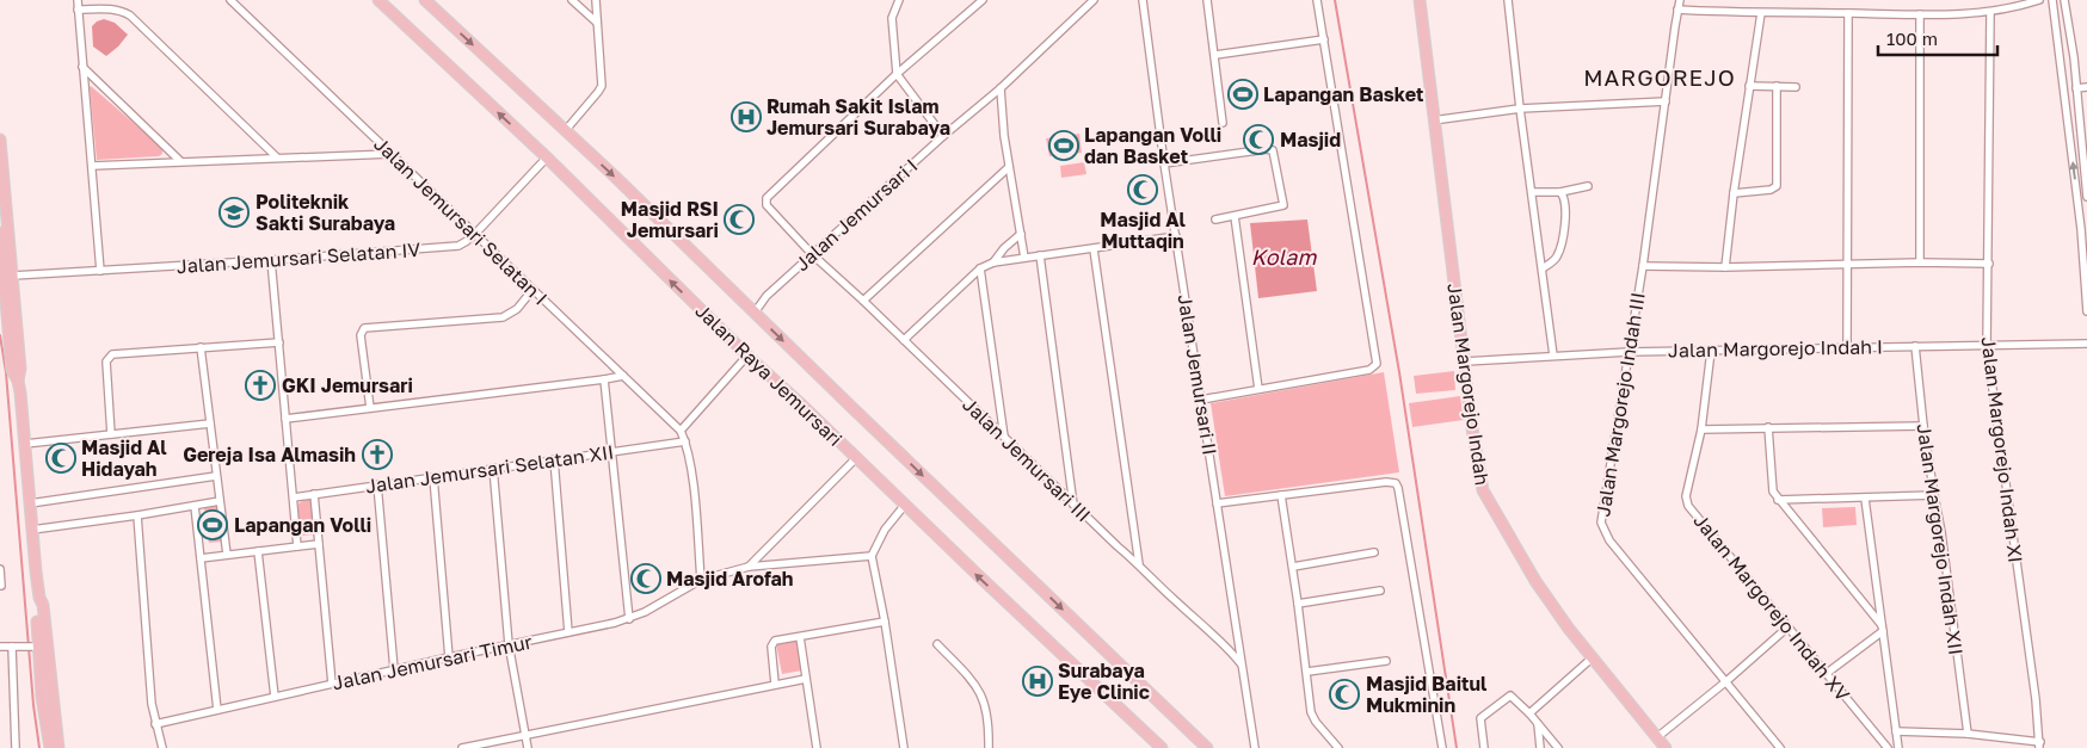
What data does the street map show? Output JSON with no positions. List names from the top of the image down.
{
  "streets": {
    "main road": ["Jalan Raya Jemursari", "Jalan Margorejo Indah"],
    "street": [
      "Jalan Jemursari I",
      "Jalan Jemursari Selatan I",
      "Jalan Jemursari Selatan IV",
      "Jalan Margorejo Indah I",
      "Jalan Jemursari II",
      "Jalan Margorejo Indah III",
      "Jalan Margorejo Indah XI",
      "Jalan Jemursari III",
      "Jalan Jemursari Selatan XII",
      "Jalan Margorejo Indah XII",
      "Jalan Margorejo Indah XV",
      "Jalan Jemursari Timur"
    ]
  },
  "crossings": [
    ["Jalan Jemursari I", "Jalan Raya Jemursari"],
    ["Jalan Jemursari I", "Jalan Jemursari III"],
    ["Jalan Jemursari Selatan I", "Jalan Jemursari Selatan IV"],
    ["Jalan Jemursari Selatan I", "Jalan Jemursari Selatan XII"],
    ["Jalan Jemursari Selatan I", "Jalan Jemursari Timur"],
    ["Jalan Jemursari Selatan IV", "Jalan Raya Jemursari"],
    ["Jalan Margorejo Indah I", "Jalan Margorejo Indah"],
    ["Jalan Margorejo Indah I", "Jalan Margorejo Indah III"],
    ["Jalan Margorejo Indah I", "Jalan Margorejo Indah XI"],
    ["Jalan Margorejo Indah I", "Jalan Margorejo Indah XII"],
    ["Jalan Margorejo Indah I", "Jalan Margorejo Indah XV"],
    ["Jalan Jemursari II", "Jalan Jemursari III"],
    ["Jalan Margorejo Indah XI", "Jalan Margorejo Indah XII"]
  ],
  "districts": ["MARGOREJO"],
  "water": ["Kolam"],
  "places": {
    "sports": ["Lapangan Basket", "Lapangan Volli dan Basket", "Lapangan Volli"],
    "hospital": ["Rumah Sakit Islam Jemursari Surabaya", "Surabaya Eye Clinic"],
    "mosque": [
      "Masjid",
      "Masjid Al Muttaqin",
      "Masjid RSI Jemursari",
      "Masjid Al Hidayah",
      "Masjid Arofah",
      "Masjid Baitul Mukminin"
    ],
    "school or university": ["Politeknik Sakti Surabaya"],
    "church": ["GKI Jemursari", "Gereja Isa Almasih"]
  },
  "scale_bar": "100 m"
}
